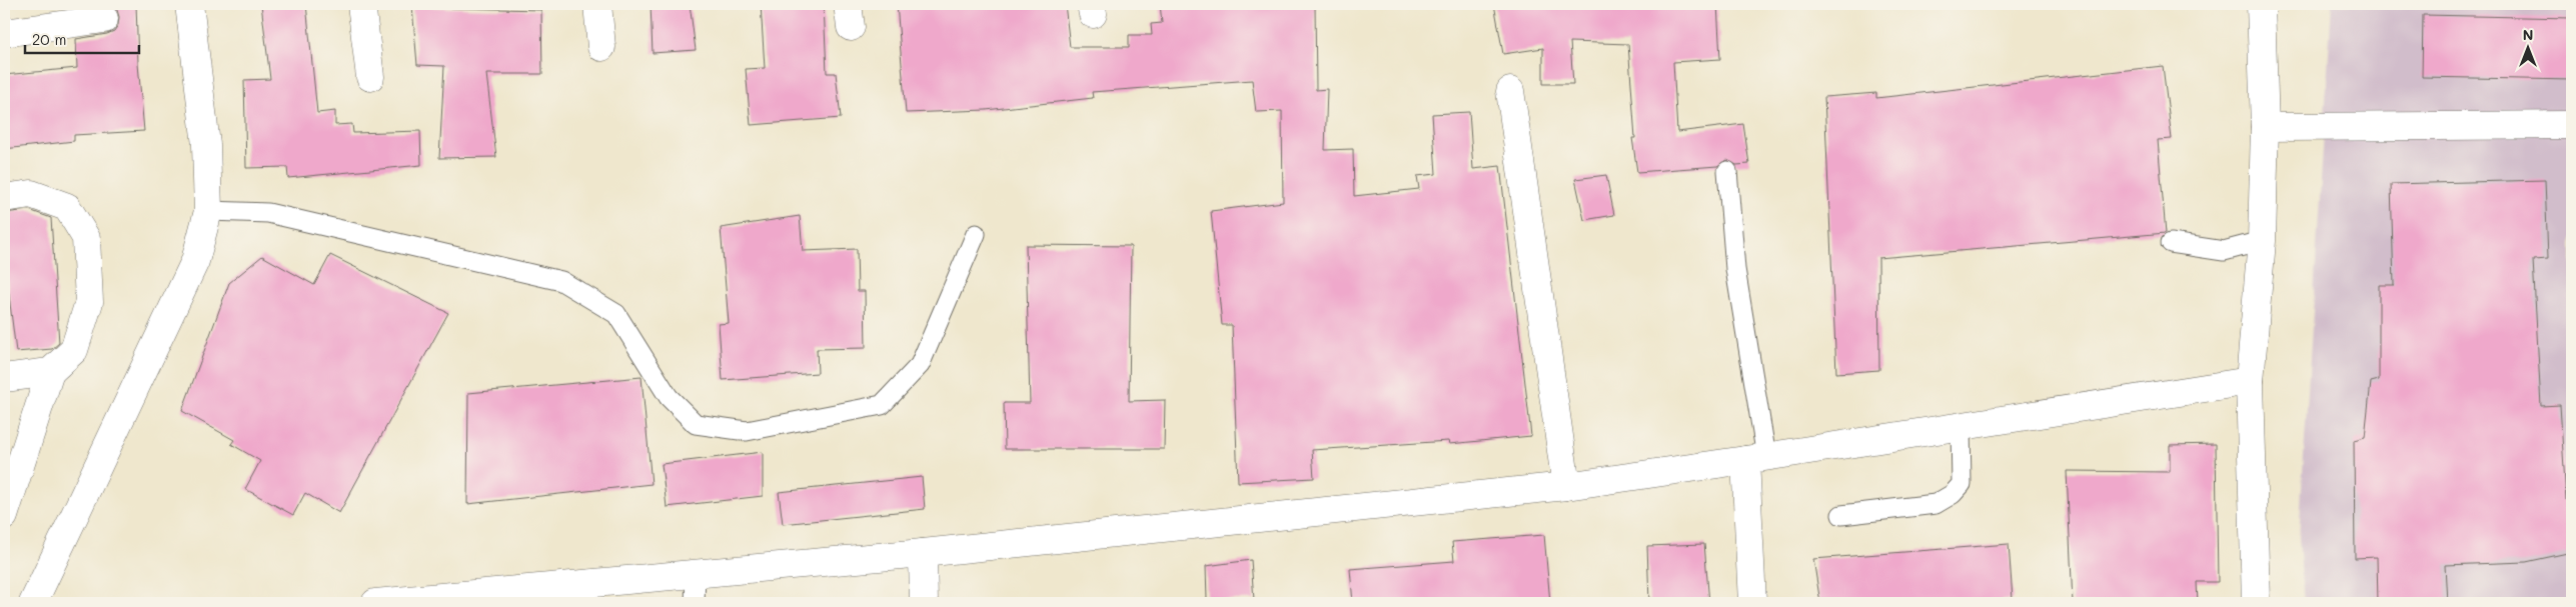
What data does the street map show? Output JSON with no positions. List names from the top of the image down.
{
  "scale_bar": "20 m",
  "north": "top"
}
